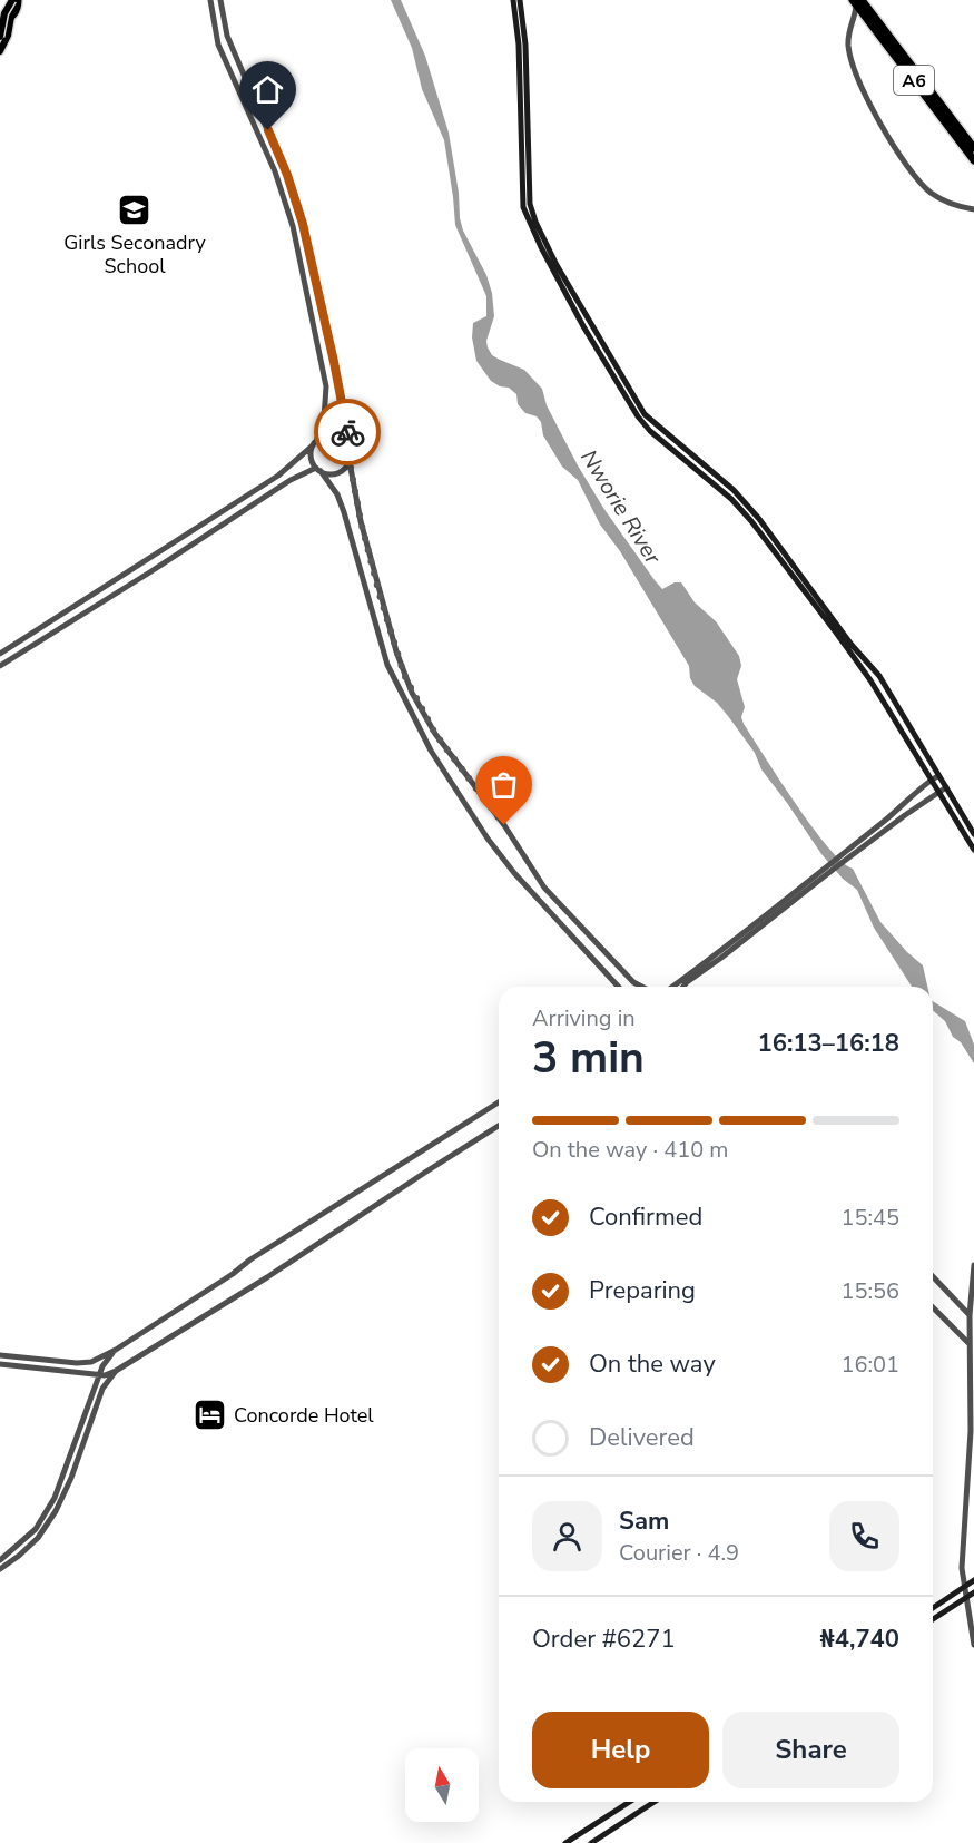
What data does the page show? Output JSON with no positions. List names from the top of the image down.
{
  "streets": {
    "highway": ["A6"]
  },
  "water": ["Nworie River"],
  "places": {
    "school or university": ["Girls Seconadry School"],
    "hotel": ["Concorde Hotel"]
  },
  "north": "top",
  "page": {
    "heading": ["3 min", "Arriving in", "16:13–16:18"],
    "panel": [
      "Sam",
      "Courier · 4.9",
      "Order #6271",
      "₦4,740"
    ],
    "bar": "On the way · 410 m",
    "list": [
      ["Confirmed", "15:45"],
      ["Preparing", "15:56"],
      ["On the way", "16:01"],
      "Delivered"
    ],
    "buttons": ["Help", "Share"]
  }
}
